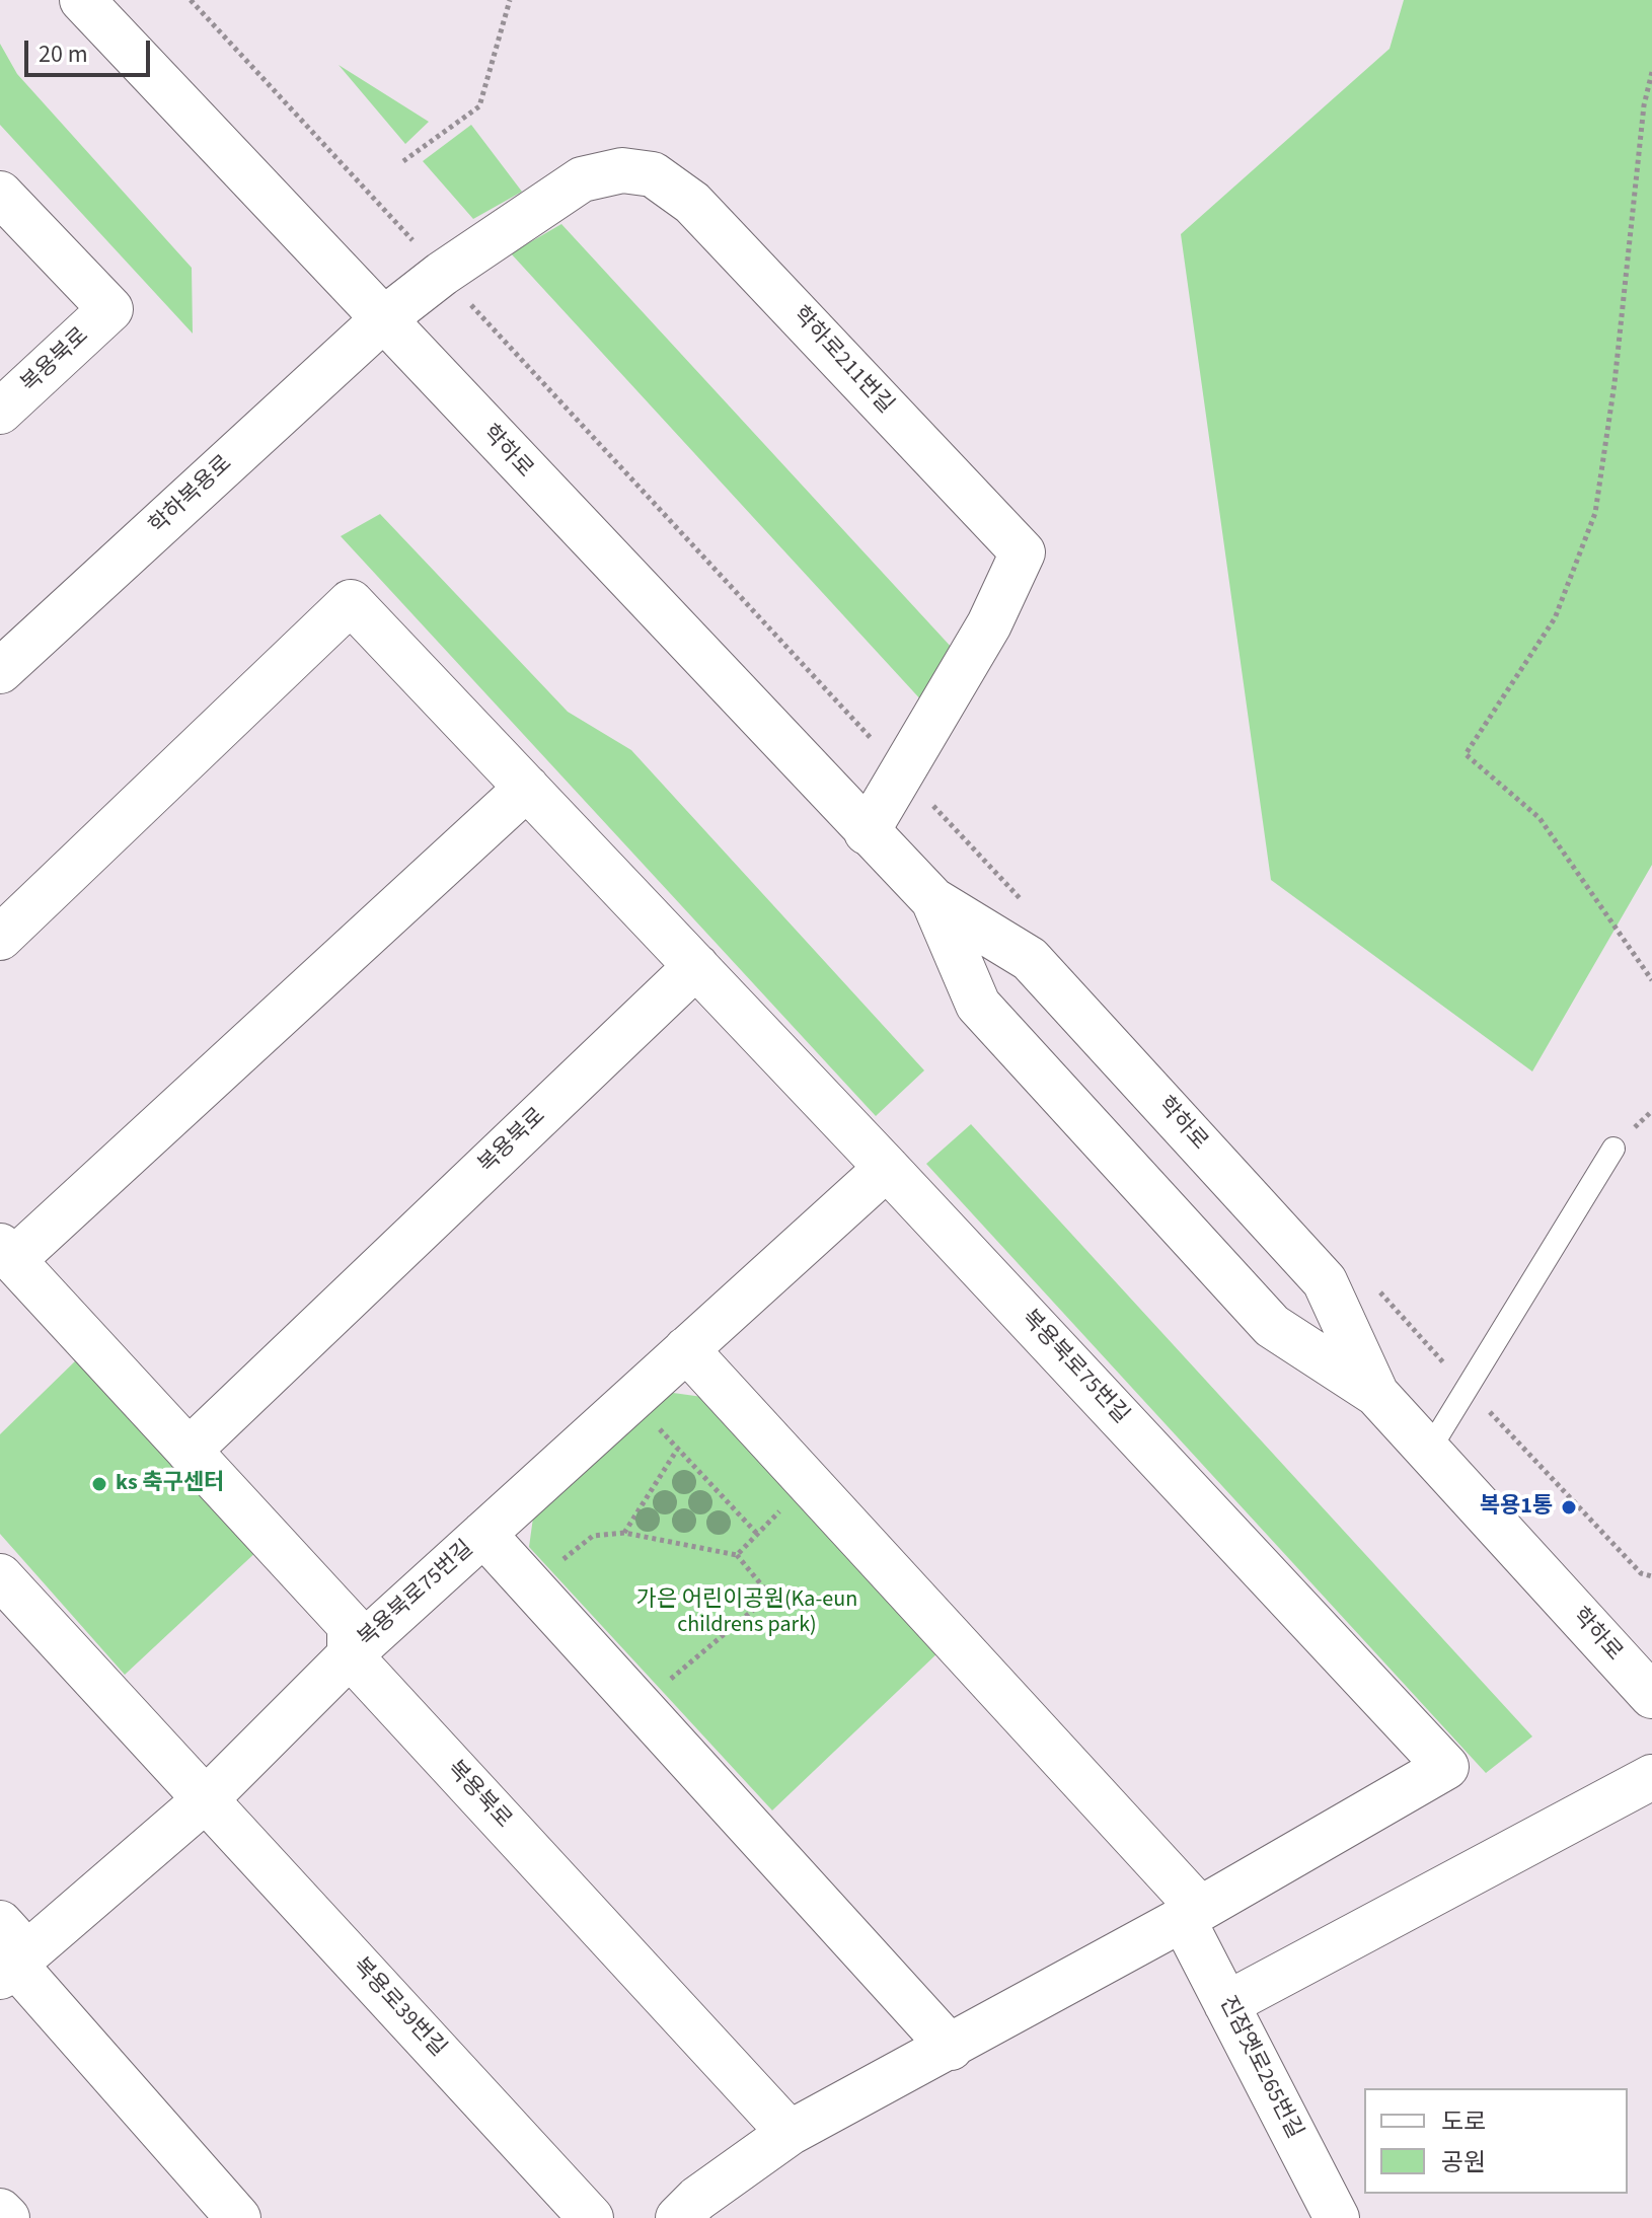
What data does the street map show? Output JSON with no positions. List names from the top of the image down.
{
  "streets": {
    "street": [
      "복용북로",
      "학하로211번길",
      "학하로",
      "학하복용로",
      "복용북로75번길",
      "복용로39번길",
      "진잠옛로265번길"
    ]
  },
  "crossings": [
    ["복용북로", "복용북로75번길"],
    ["학하로211번길", "학하로"],
    ["학하로211번길", "학하복용로"],
    ["학하로", "학하복용로"],
    ["복용북로75번길", "진잠옛로265번길"]
  ],
  "parks": ["가은 어린이공원(Ka-eun childrens park)"],
  "places": ["ks 축구센터", "복용1통"],
  "legend": ["도로", "공원"],
  "scale_bar": "20 m"
}
